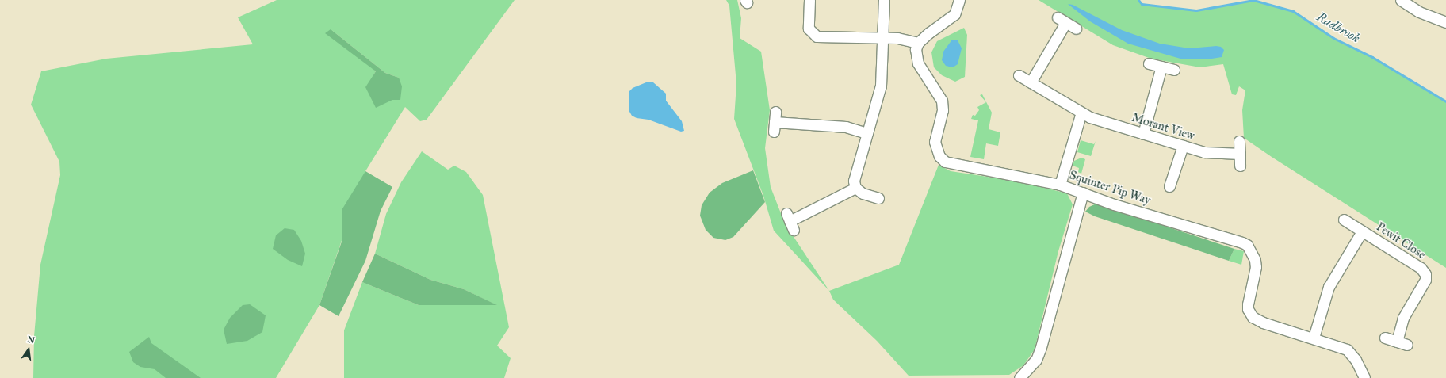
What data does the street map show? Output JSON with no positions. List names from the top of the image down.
{
  "streets": {
    "street": ["Morant View", "Squinter Pip Way", "Pewit Close"]
  },
  "crossings": [
    ["Squinter Pip Way", "Pewit Close"]
  ],
  "water": ["Radbrook"],
  "north": "top"
}
